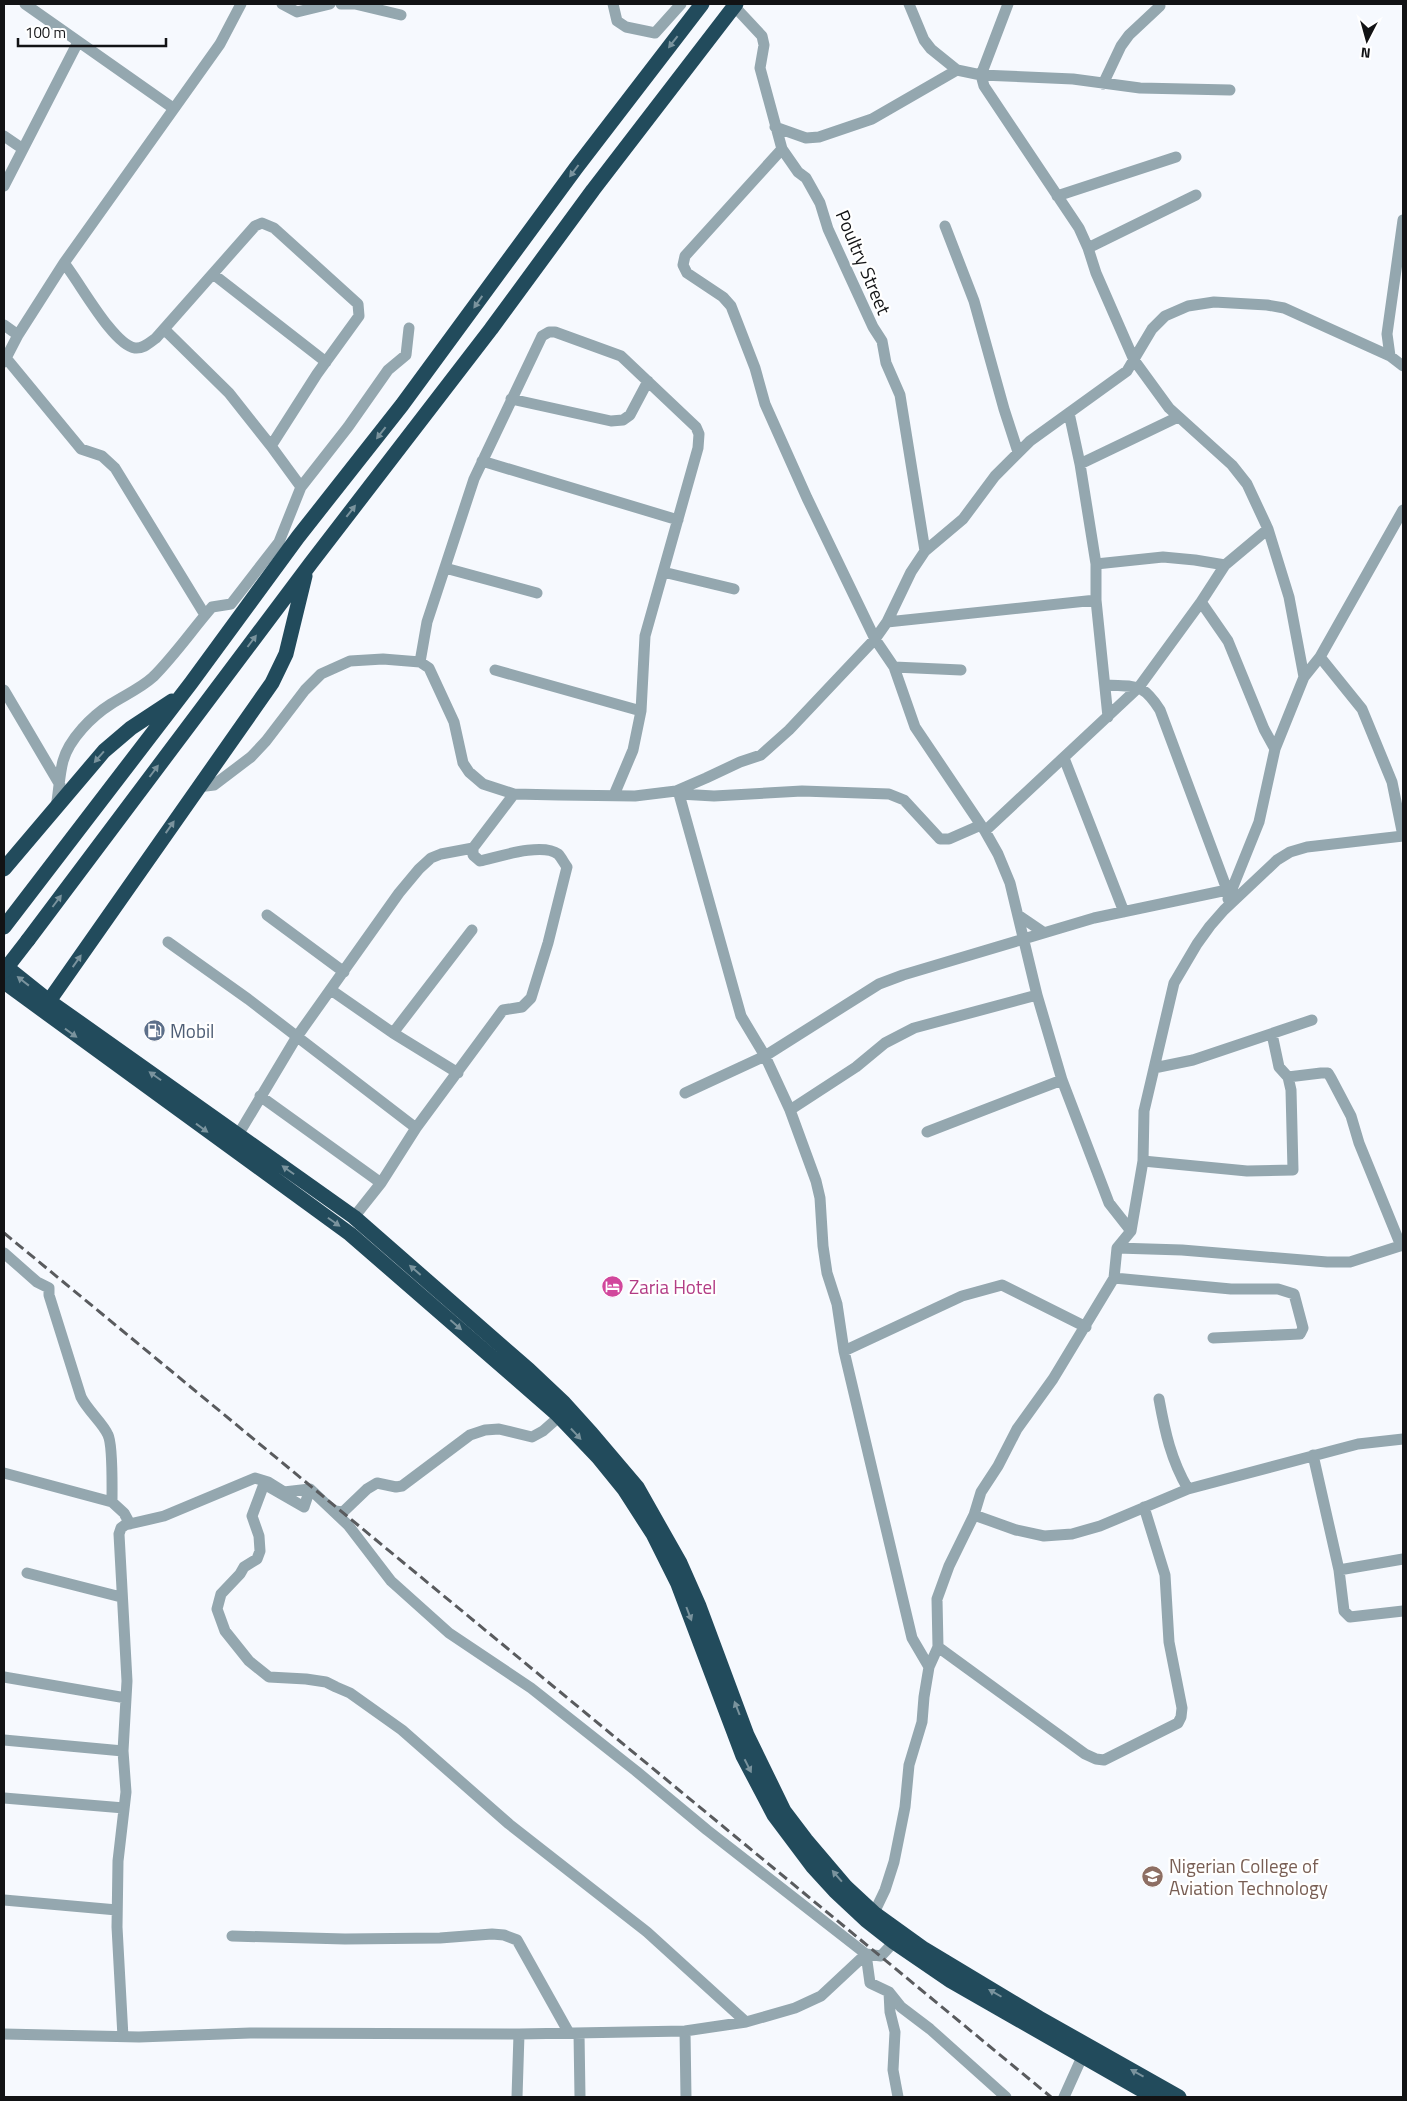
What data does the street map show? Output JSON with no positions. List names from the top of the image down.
{
  "streets": {
    "street": ["Poultry Street"]
  },
  "places": {
    "fuel station": ["Mobil"],
    "hotel": ["Zaria Hotel"],
    "school or university": ["Nigerian College of Aviation Technology"]
  },
  "scale_bar": "100 m",
  "north": "bottom"
}
